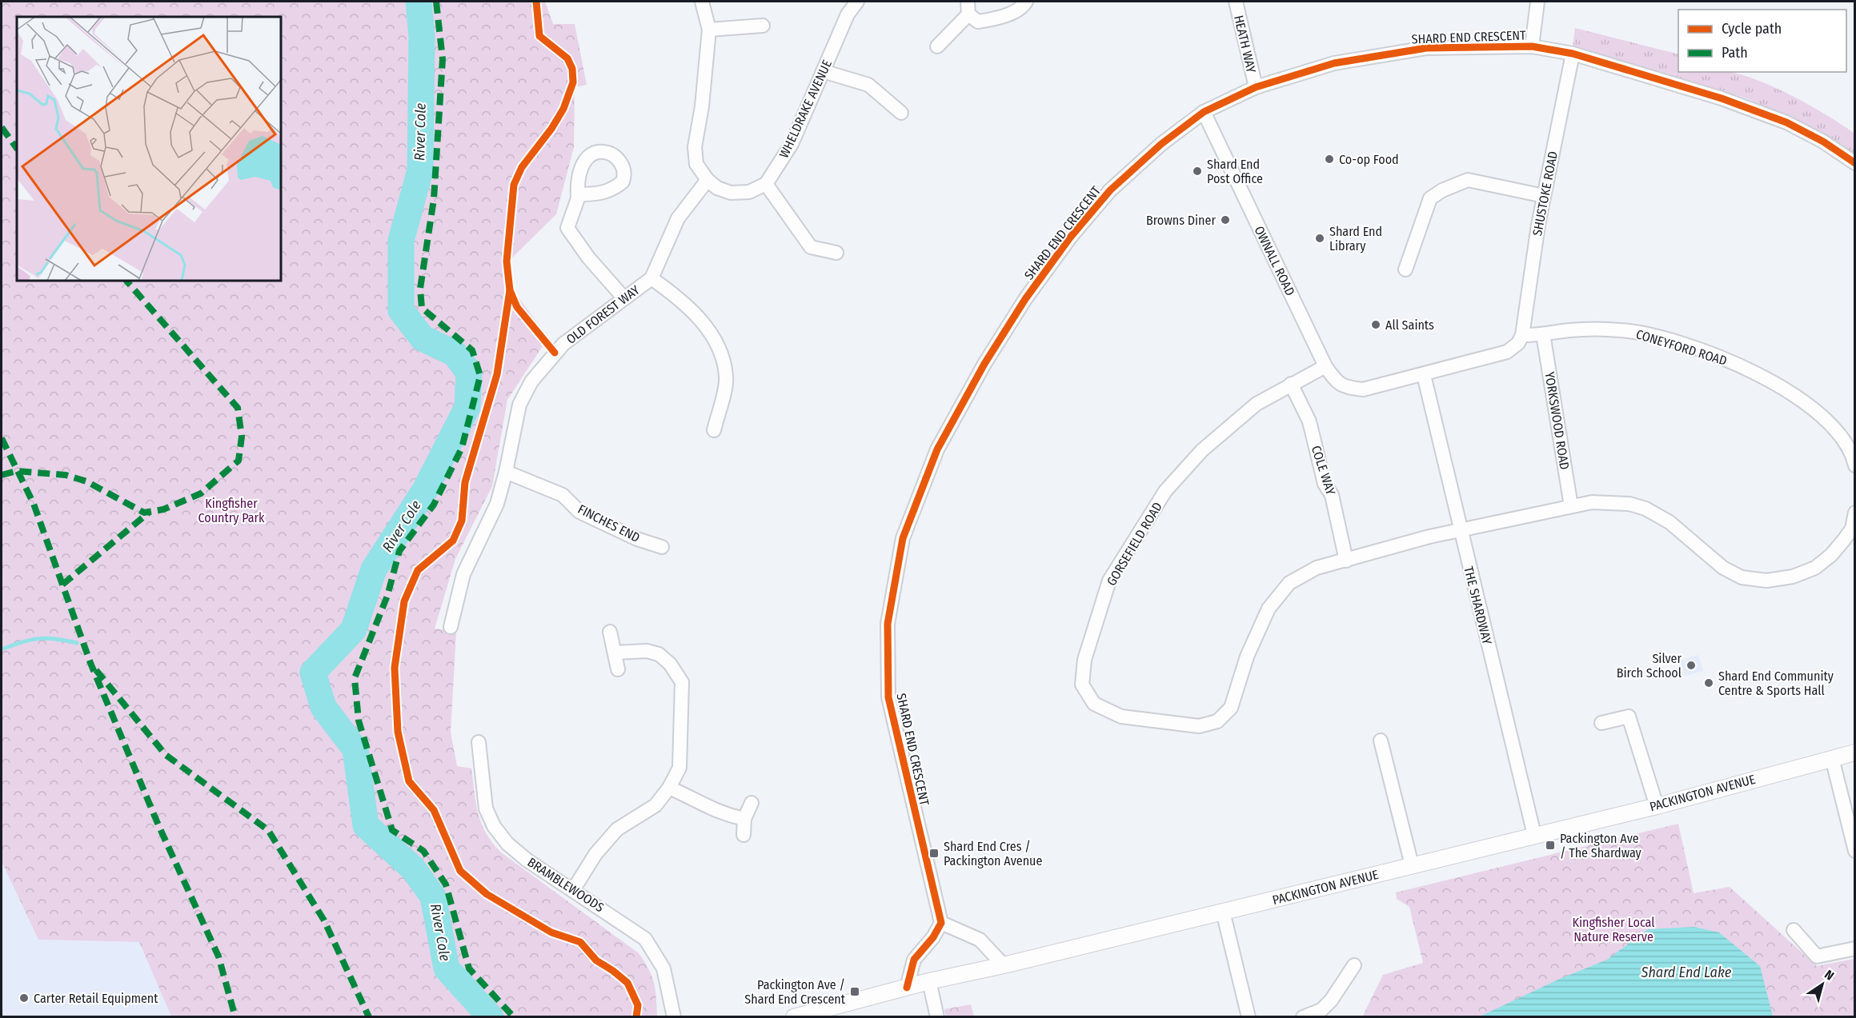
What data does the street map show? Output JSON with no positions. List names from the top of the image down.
{
  "streets": {
    "street": [
      "SHARD END CRESCENT",
      "HEATH WAY",
      "WHELDRAKE AVENUE",
      "SHUSTOKE ROAD",
      "OWNALL ROAD",
      "OLD FOREST WAY",
      "CONEYFORD ROAD",
      "YORKSWOOD ROAD",
      "COLE WAY",
      "FINCHES END",
      "GORSEFIELD ROAD",
      "THE SHARDWAY",
      "PACKINGTON AVENUE",
      "BRAMBLEWOODS"
    ]
  },
  "crossings": [
    ["SHARD END CRESCENT", "HEATH WAY"],
    ["SHARD END CRESCENT", "SHUSTOKE ROAD"],
    ["SHARD END CRESCENT", "OWNALL ROAD"],
    ["SHUSTOKE ROAD", "CONEYFORD ROAD"],
    ["OWNALL ROAD", "GORSEFIELD ROAD"],
    ["OWNALL ROAD", "THE SHARDWAY"],
    ["OLD FOREST WAY", "FINCHES END"],
    ["CONEYFORD ROAD", "YORKSWOOD ROAD"],
    ["COLE WAY", "GORSEFIELD ROAD"],
    ["GORSEFIELD ROAD", "THE SHARDWAY"],
    ["THE SHARDWAY", "PACKINGTON AVENUE"]
  ],
  "water": ["River Cole", "Shard End Lake"],
  "parks": ["Kingfisher Country Park", "Kingfisher Local Nature Reserve"],
  "places": {
    "other": [
      "Co-op Food",
      "Shard End Post Office",
      "Browns Diner",
      "Shard End Library",
      "All Saints",
      "Silver Birch School",
      "Shard End Community Centre & Sports Hall",
      "Carter Retail Equipment"
    ],
    "transit": ["Packington Ave / The Shardway", "Shard End Cres / Packington Avenue", "Packington Ave / Shard End Crescent"]
  },
  "legend": ["Cycle path", "Path"],
  "north": "top right"
}
